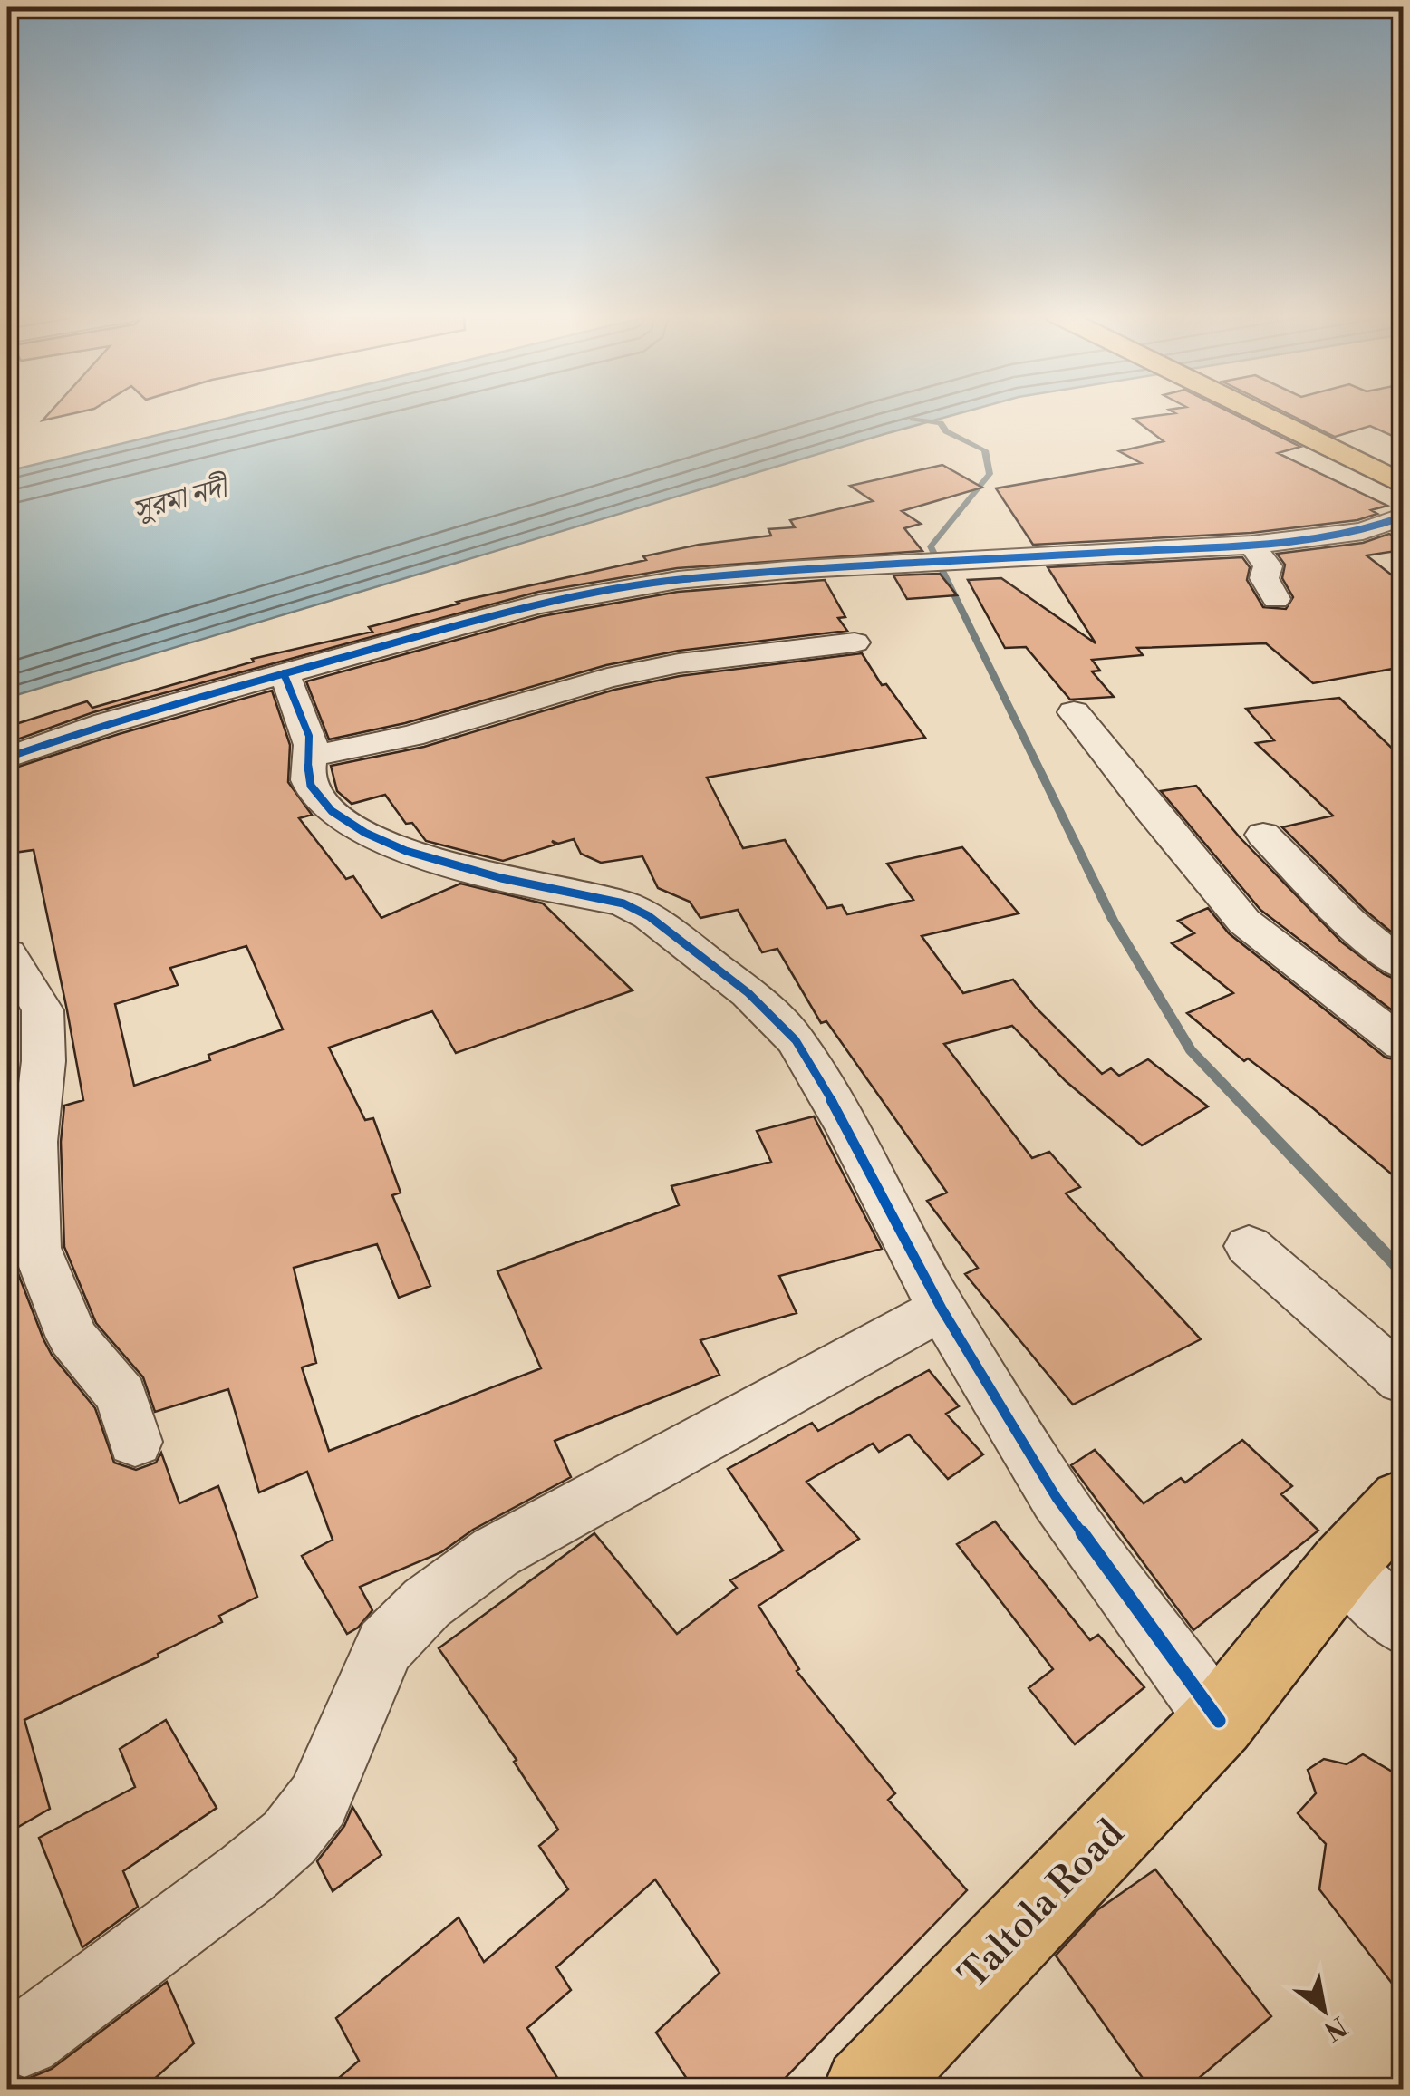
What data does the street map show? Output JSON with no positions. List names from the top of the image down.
{
  "streets": {
    "main road": ["Taltola Road"]
  },
  "water": ["সুরমা নদী"],
  "north": "bottom right"
}
